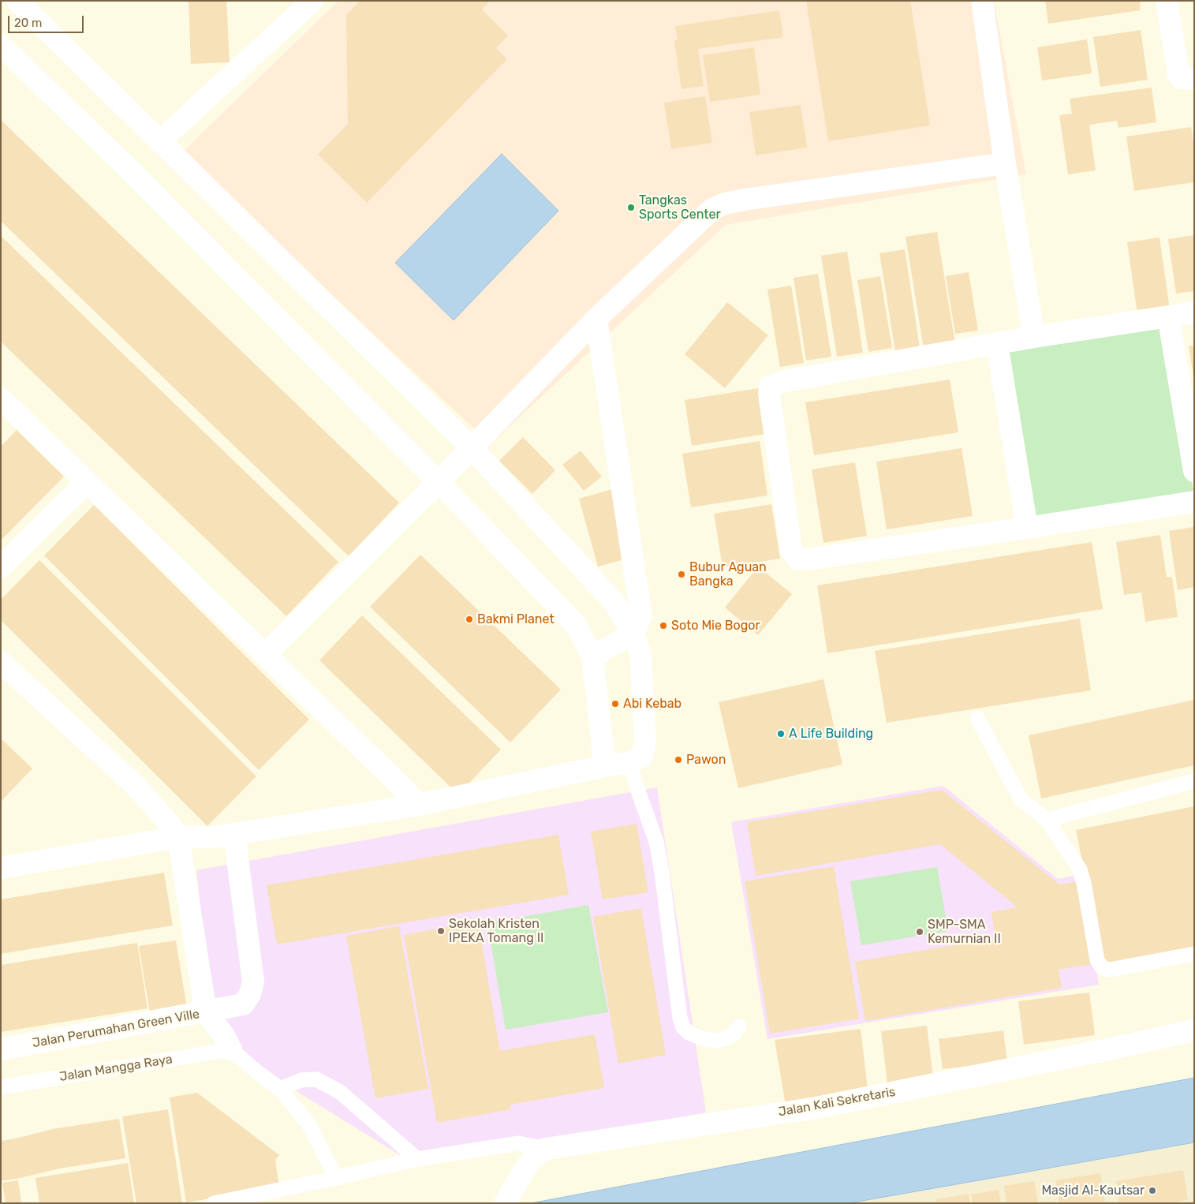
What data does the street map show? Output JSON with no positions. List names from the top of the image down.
{
  "streets": {
    "street": ["Jalan Perumahan Green Ville", "Jalan Kali Sekretaris"],
    "lane": ["Jalan Mangga Raya"]
  },
  "places": [
    "Tangkas Sports Center",
    "Bubur Aguan Bangka",
    "Bakmi Planet",
    "Soto Mie Bogor",
    "Abi Kebab",
    "A Life Building",
    "Pawon",
    "Sekolah Kristen IPEKA Tomang II",
    "SMP-SMA Kemurnian II",
    "Masjid Al-Kautsar"
  ],
  "scale_bar": "20 m"
}
